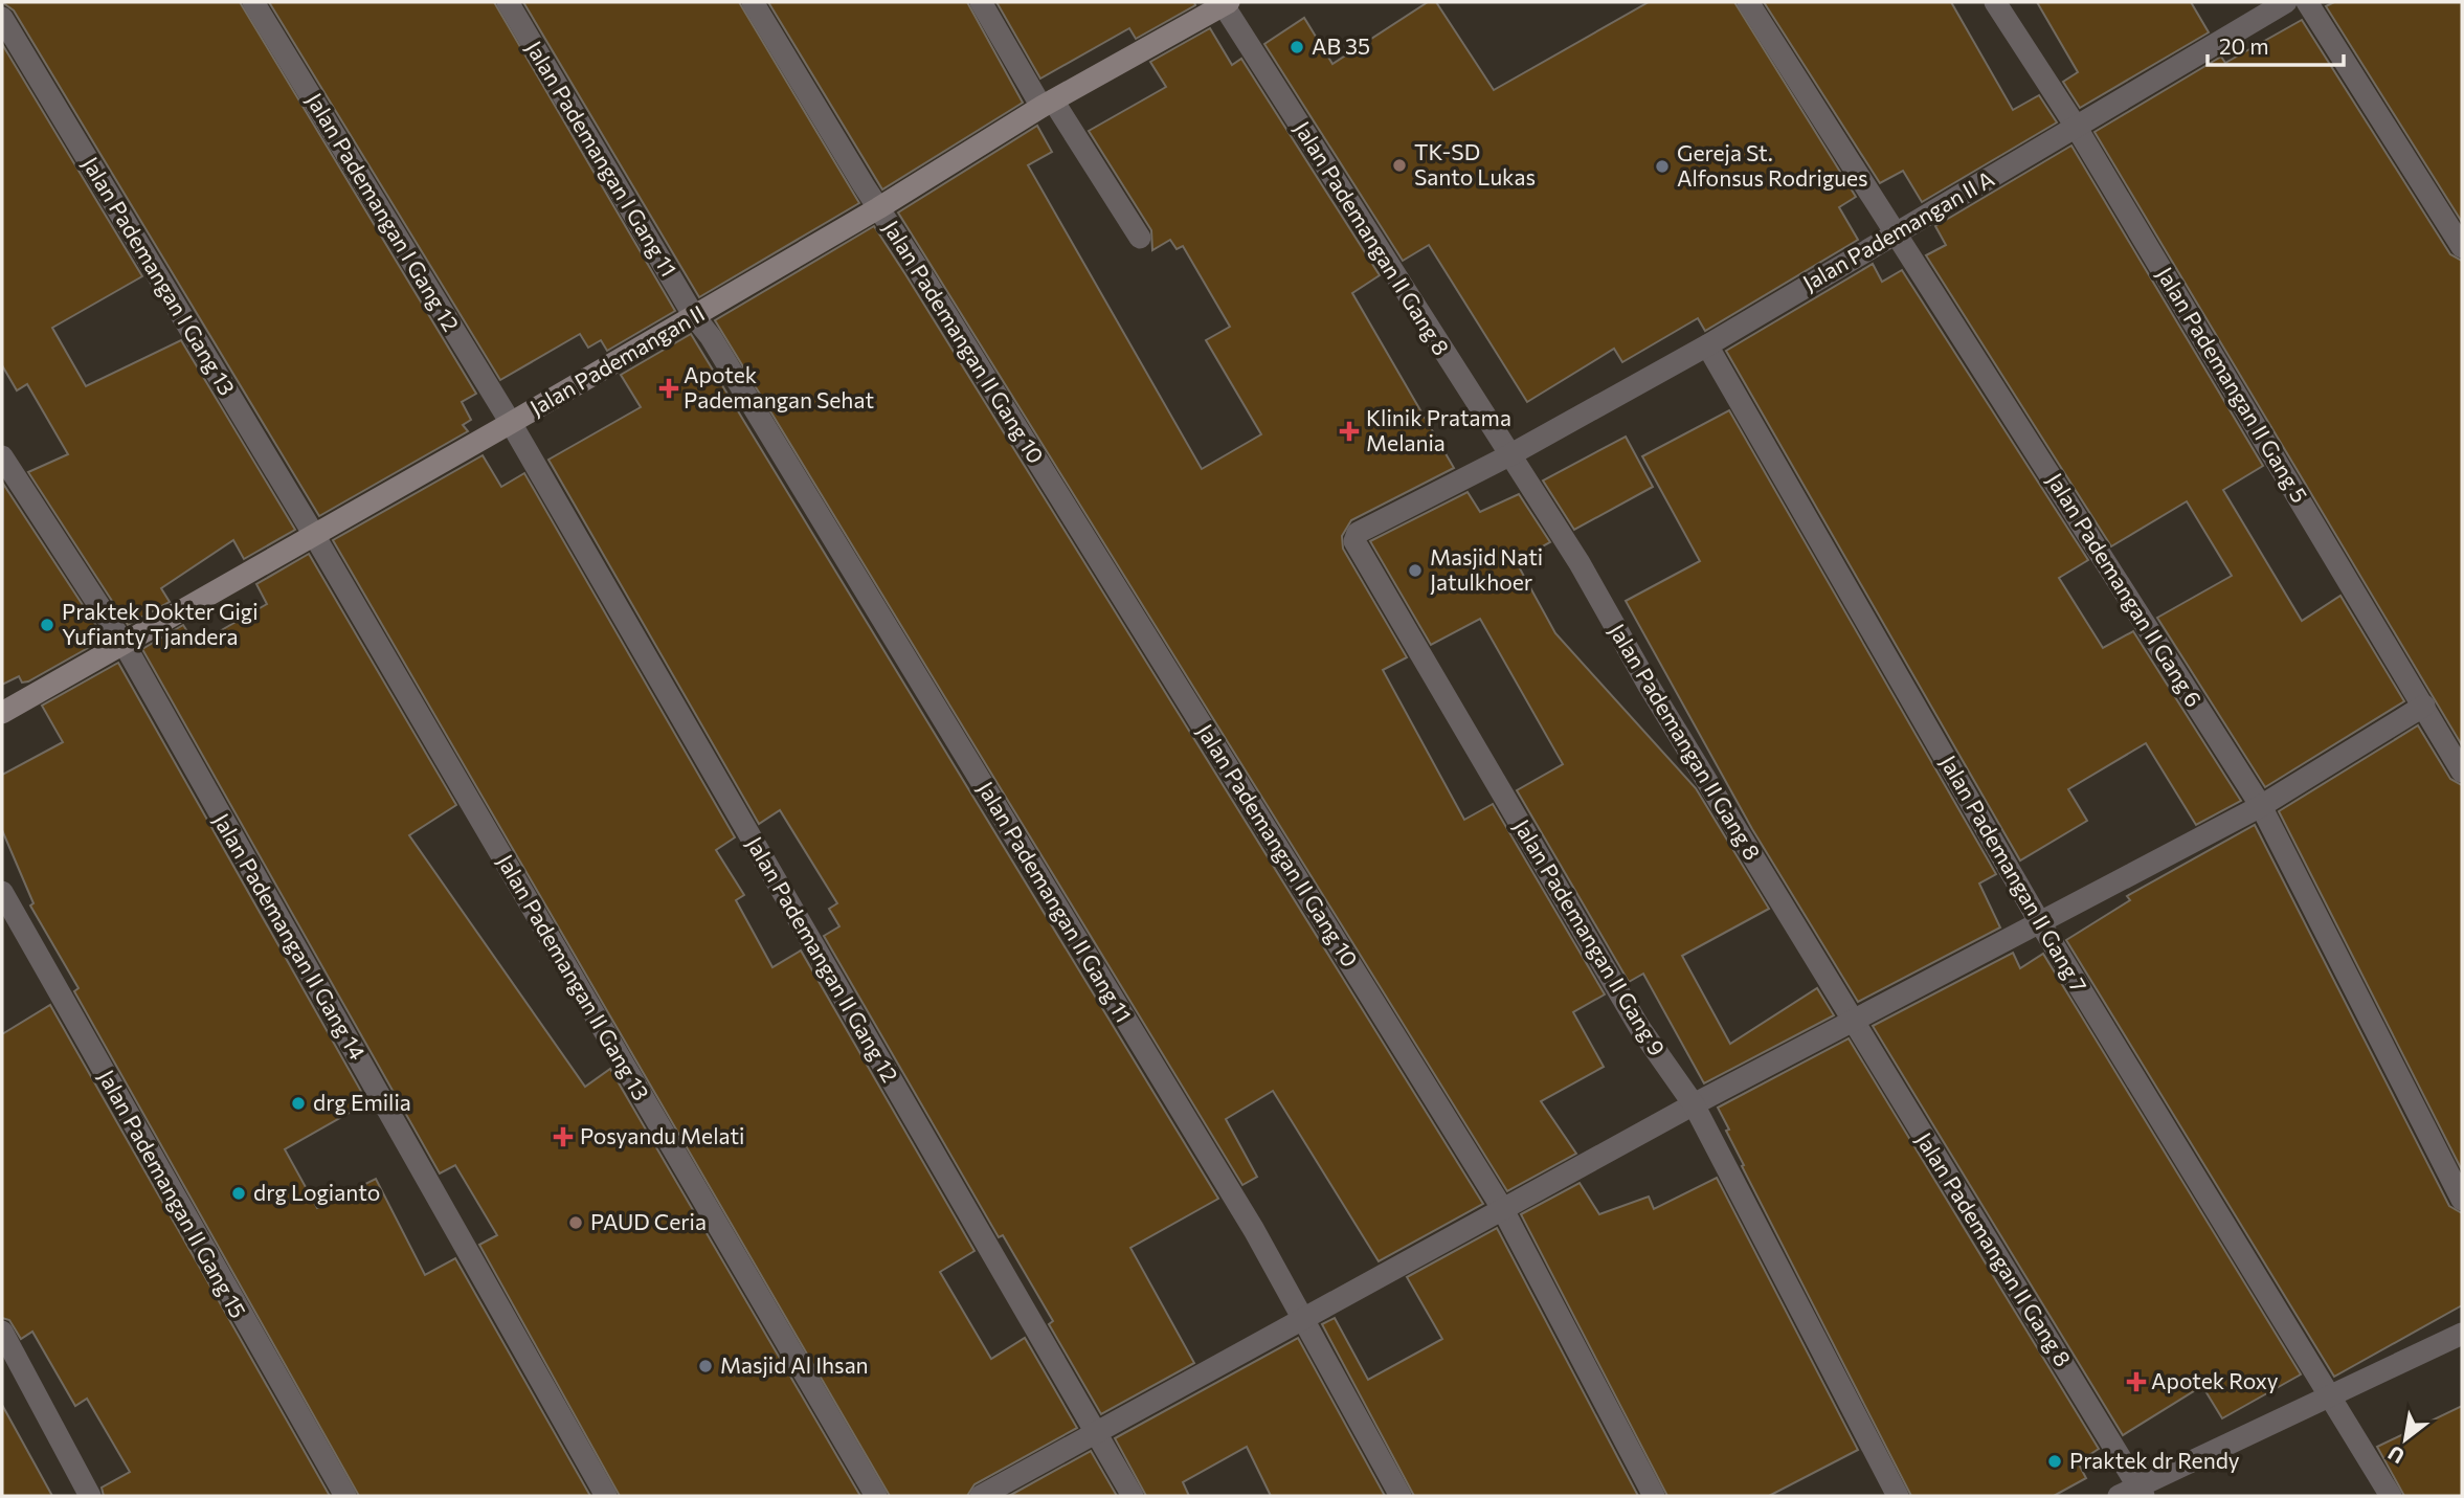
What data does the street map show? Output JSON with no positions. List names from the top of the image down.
{
  "streets": {
    "street": [
      "Jalan Pademangan I Gang 11",
      "Jalan Pademangan I Gang 12",
      "Jalan Pademangan II A",
      "Jalan Pademangan II Gang 8",
      "Jalan Pademangan I Gang 13",
      "Jalan Pademangan II Gang 10",
      "Jalan Pademangan II",
      "Jalan Pademangan II Gang 5",
      "Jalan Pademangan II Gang 6",
      "Jalan Pademangan II Gang 7",
      "Jalan Pademangan II Gang 11",
      "Jalan Pademangan II Gang 14",
      "Jalan Pademangan II Gang 9",
      "Jalan Pademangan II Gang 12",
      "Jalan Pademangan II Gang 13",
      "Jalan Pademangan II Gang 15"
    ]
  },
  "crossings": [
    ["Jalan Pademangan I Gang 11", "Jalan Pademangan II"],
    ["Jalan Pademangan I Gang 11", "Jalan Pademangan II Gang 11"],
    ["Jalan Pademangan I Gang 12", "Jalan Pademangan II"],
    ["Jalan Pademangan I Gang 12", "Jalan Pademangan II Gang 12"],
    ["Jalan Pademangan II A", "Jalan Pademangan II Gang 8"],
    ["Jalan Pademangan II A", "Jalan Pademangan II Gang 5"],
    ["Jalan Pademangan II A", "Jalan Pademangan II Gang 6"],
    ["Jalan Pademangan II A", "Jalan Pademangan II Gang 7"],
    ["Jalan Pademangan II A", "Jalan Pademangan II Gang 9"],
    ["Jalan Pademangan II Gang 8", "Jalan Pademangan II"],
    ["Jalan Pademangan II Gang 8", "Jalan Pademangan II Gang 9"],
    ["Jalan Pademangan I Gang 13", "Jalan Pademangan II"],
    ["Jalan Pademangan I Gang 13", "Jalan Pademangan II Gang 13"],
    ["Jalan Pademangan II Gang 10", "Jalan Pademangan II"],
    ["Jalan Pademangan II", "Jalan Pademangan II Gang 11"],
    ["Jalan Pademangan II", "Jalan Pademangan II Gang 14"],
    ["Jalan Pademangan II", "Jalan Pademangan II Gang 12"],
    ["Jalan Pademangan II", "Jalan Pademangan II Gang 13"]
  ],
  "places": {
    "other": [
      "AB 35",
      "TK-SD Santo Lukas",
      "Gereja St. Alfonsus Rodrigues",
      "Masjid Nati Jatulkhoer",
      "Praktek Dokter Gigi Yufianty Tjandera",
      "drg Emilia",
      "drg Logianto",
      "PAUD Ceria",
      "Masjid Al Ihsan",
      "Praktek dr Rendy"
    ],
    "health": [
      "Apotek Pademangan Sehat",
      "Klinik Pratama Melania",
      "Posyandu Melati",
      "Apotek Roxy"
    ]
  },
  "scale_bar": "20 m",
  "north": "bottom left"
}
